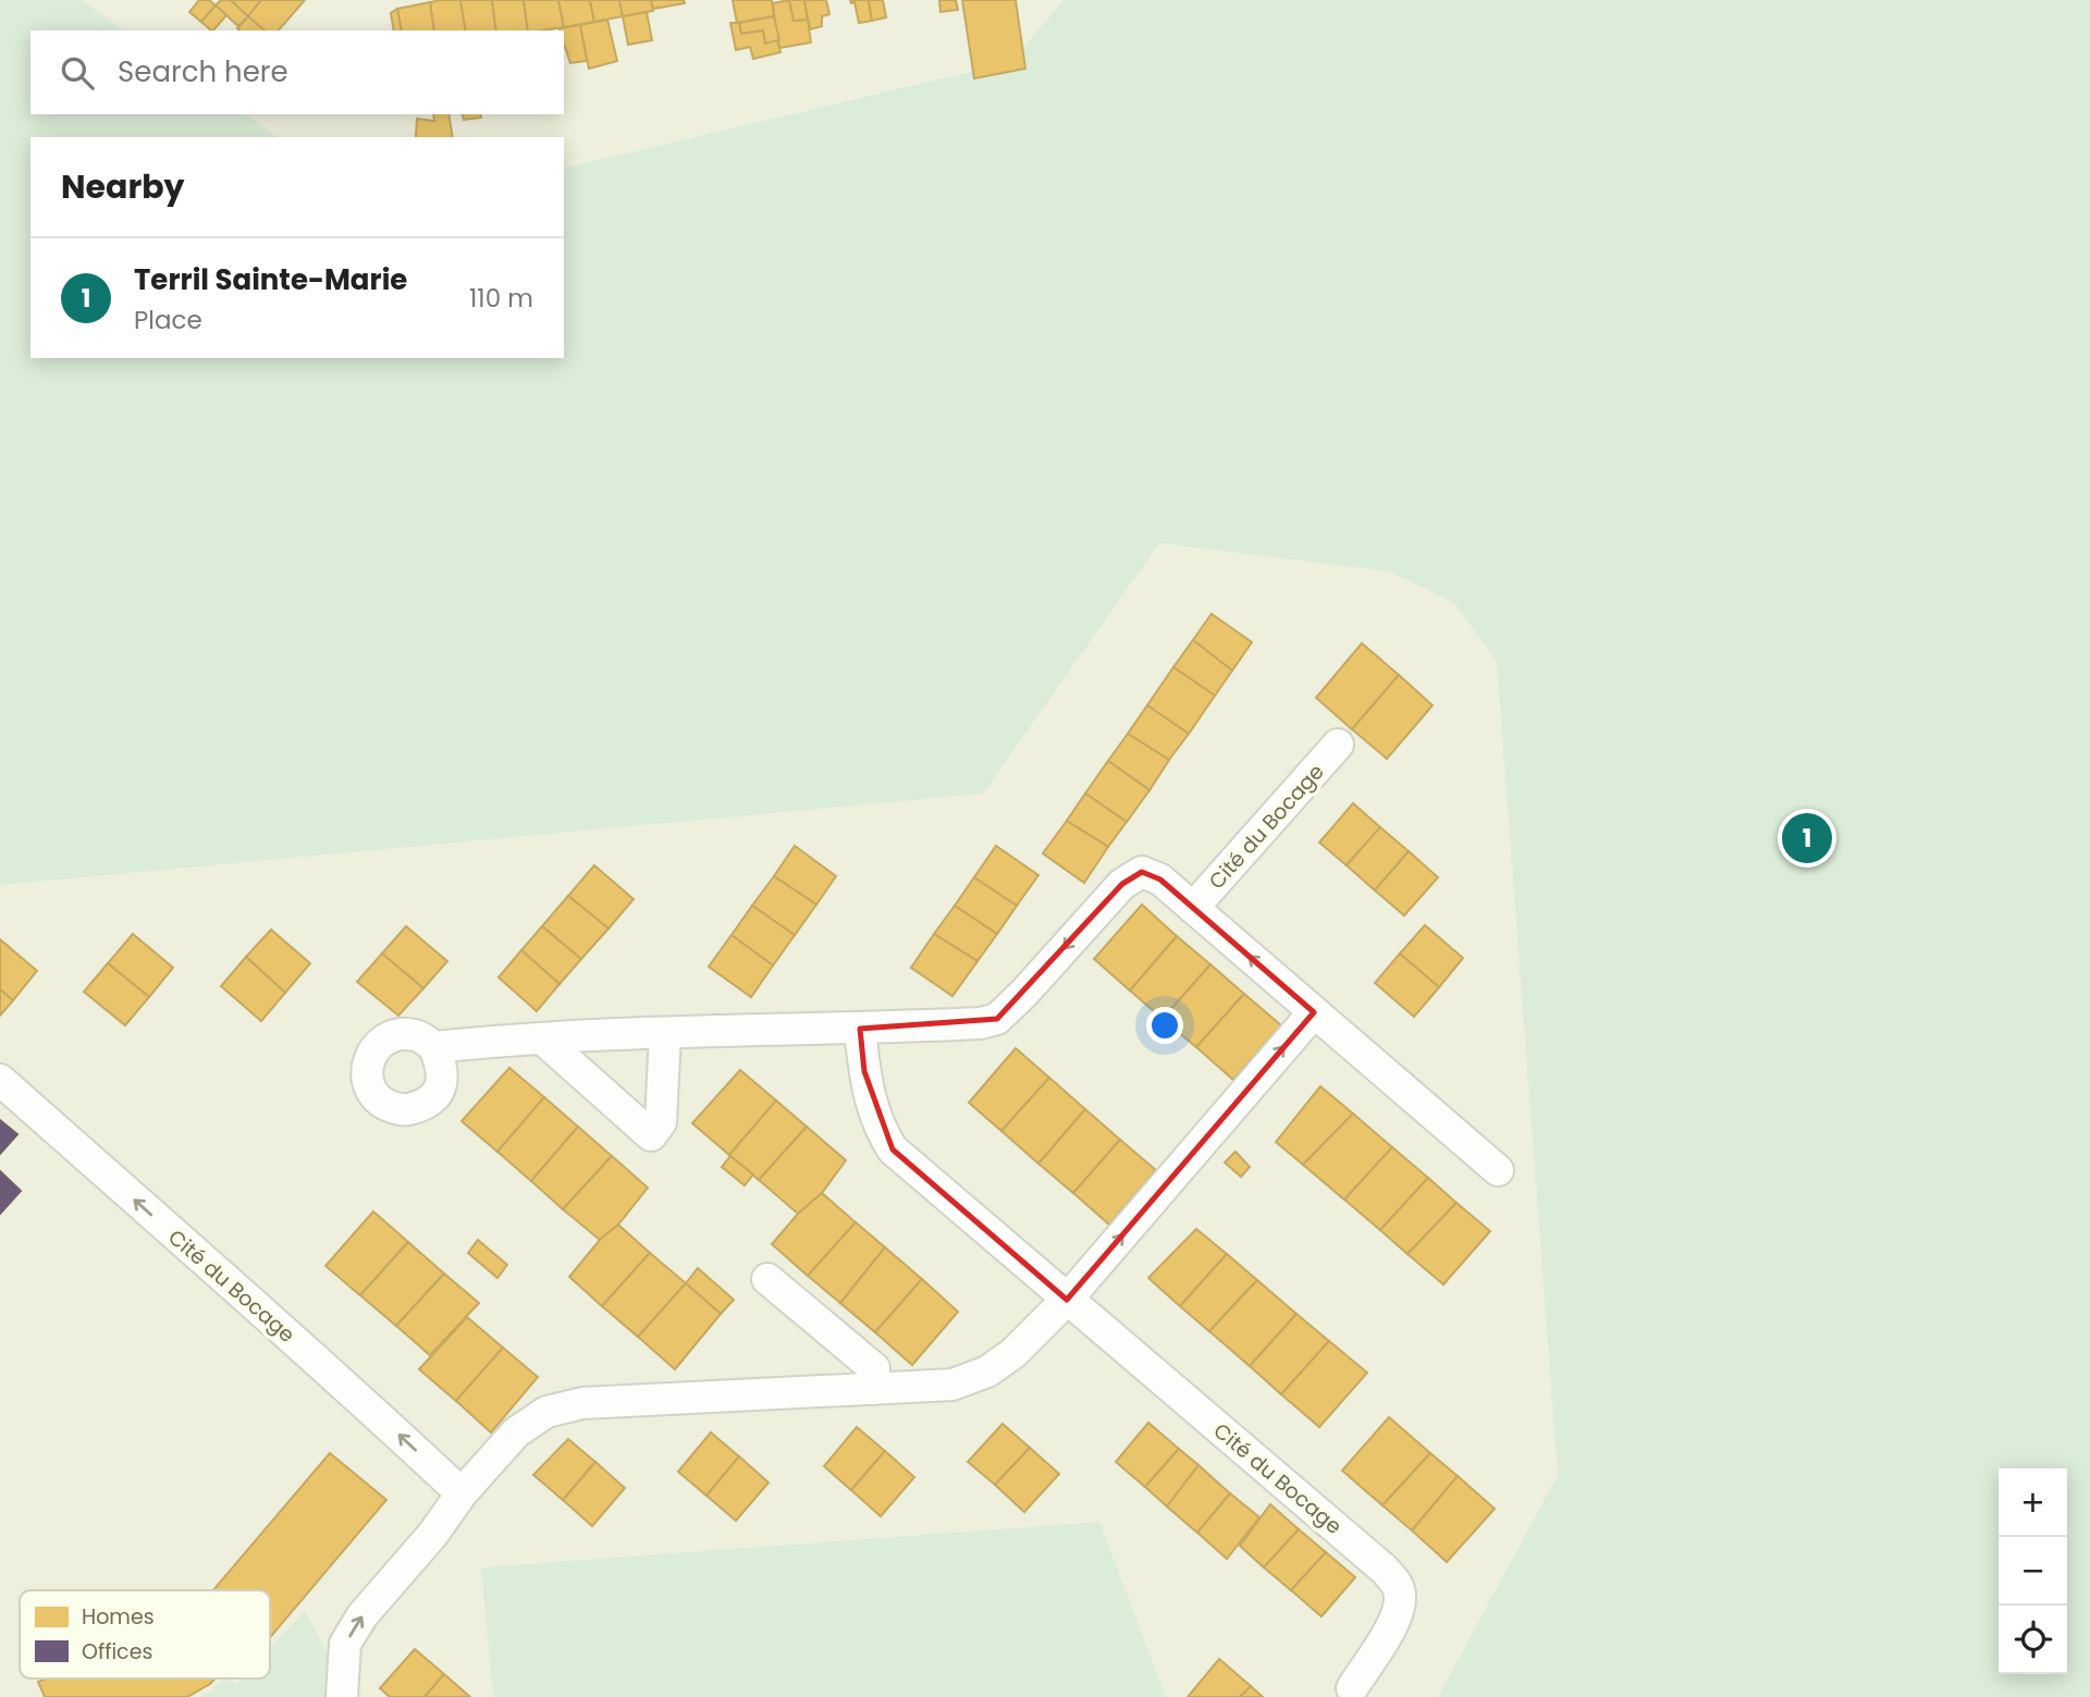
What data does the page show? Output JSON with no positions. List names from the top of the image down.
{
  "streets": {
    "street": ["Cité du Bocage"]
  },
  "legend": ["Homes", "Offices"],
  "page": {
    "search": "Search here",
    "heading": "Nearby",
    "list": [
      {
        "mark": "1",
        "name": "Terril Sainte-Marie",
        "note": "Place",
        "value": "110 m"
      }
    ],
    "pins": "1",
    "map_buttons": ["+", "−"]
  }
}
